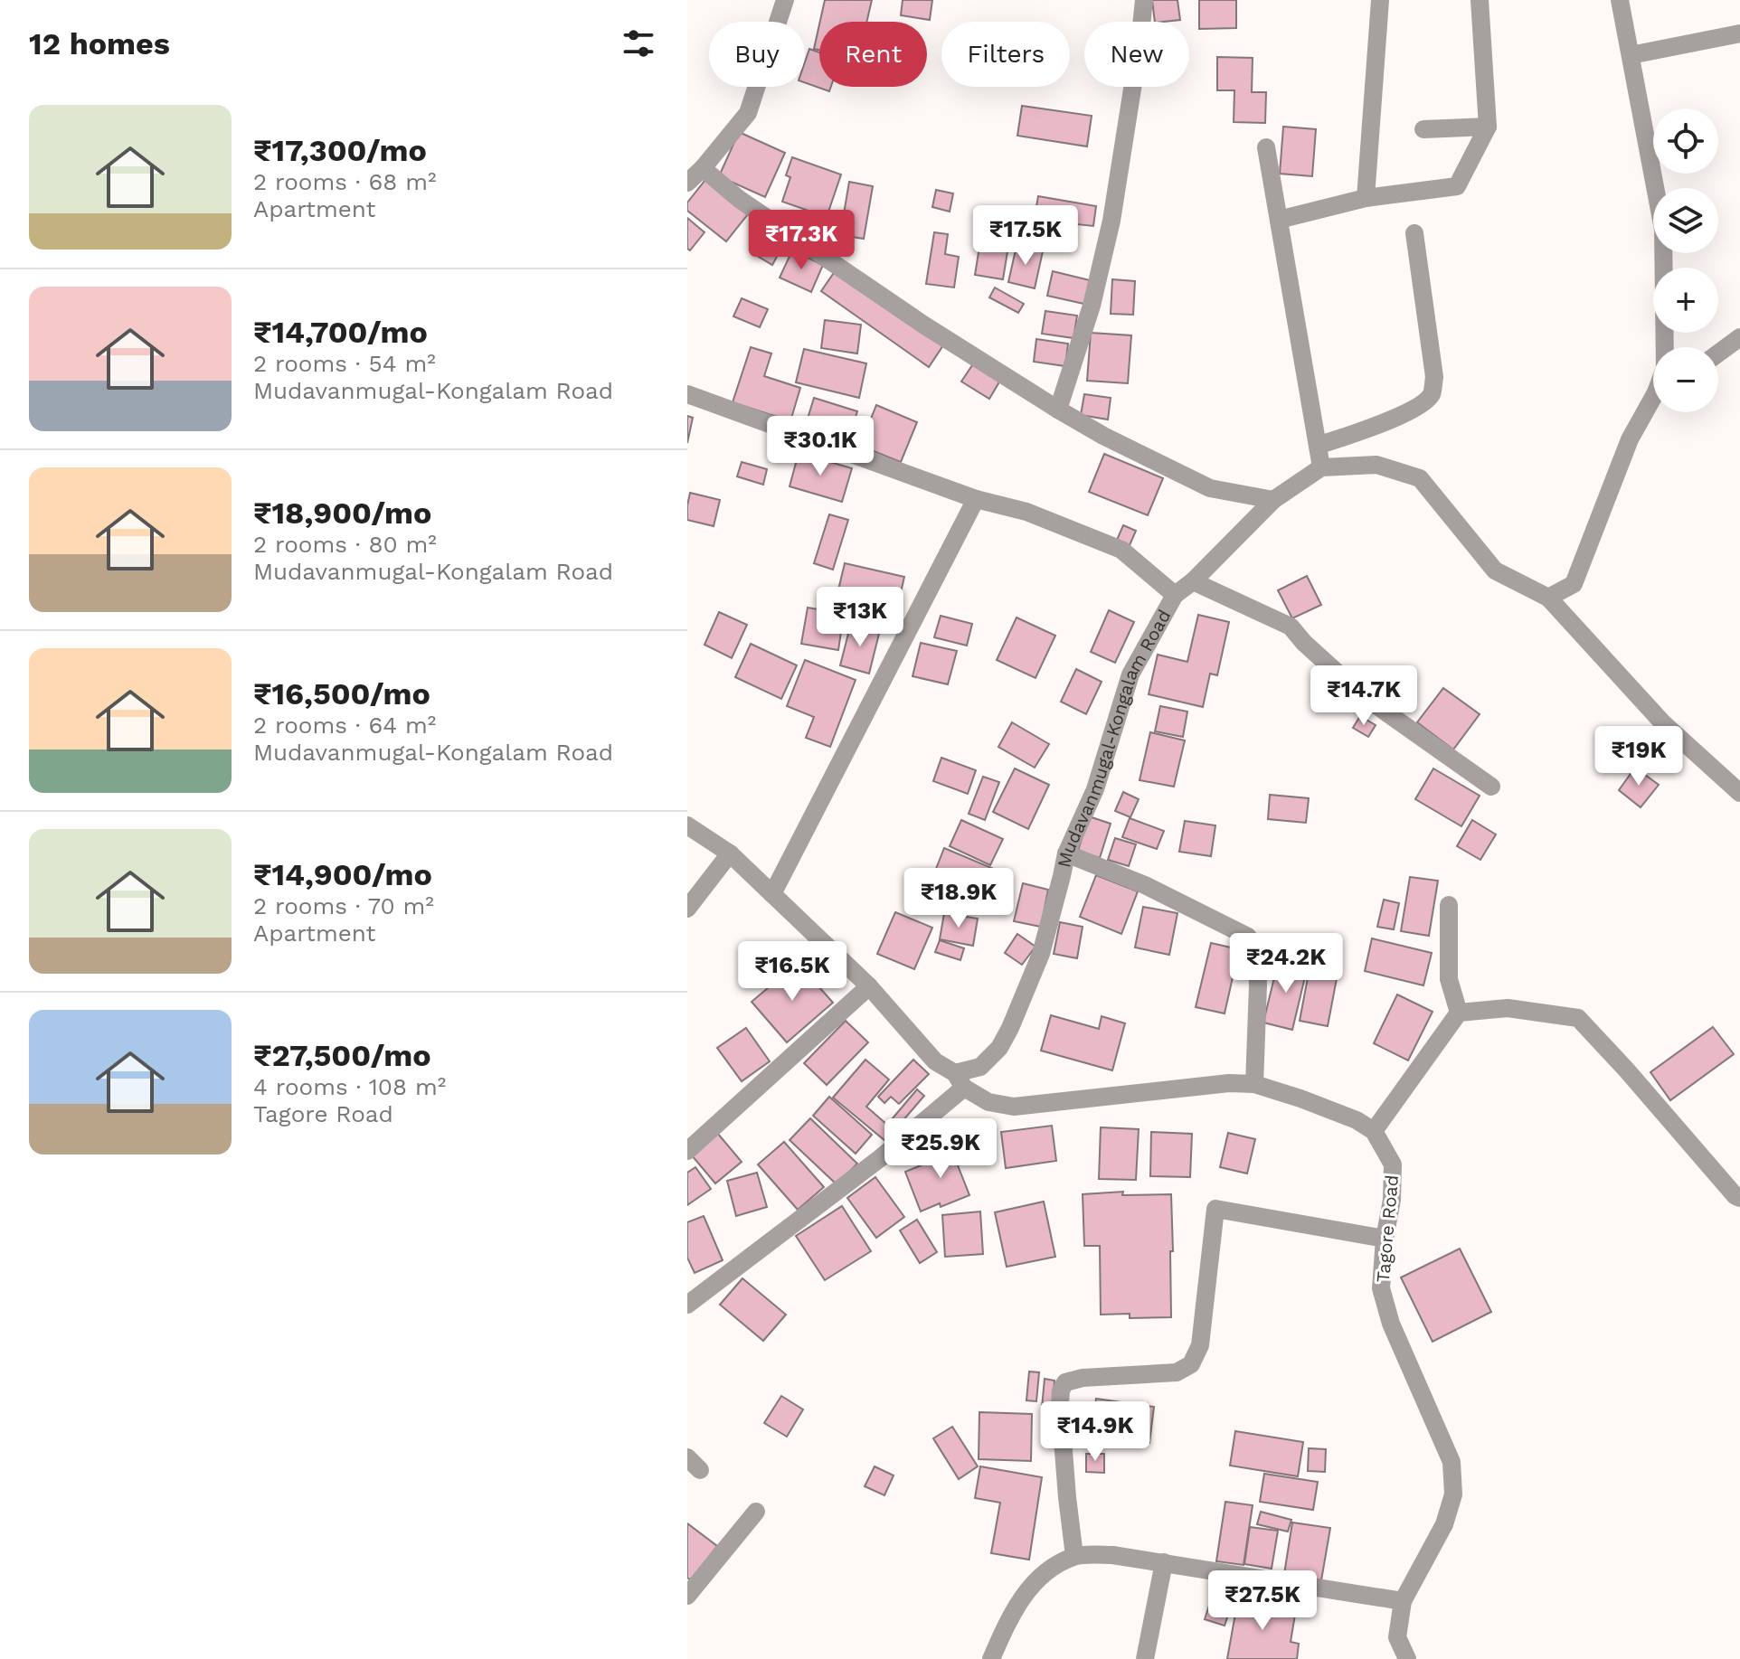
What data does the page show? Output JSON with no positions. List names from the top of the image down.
{
  "streets": {
    "street": ["Mudavanmugal-Kongalam Road", "Tagore Road"]
  },
  "page": {
    "heading": "12 homes",
    "chip": [
      "Buy",
      "Rent",
      "Filters",
      "New"
    ],
    "list": [
      {
        "name": "₹17,300/mo",
        "note": "2 rooms · 68 m² · Apartment"
      },
      {
        "name": "₹14,700/mo",
        "note": "2 rooms · 54 m² · Mudavanmugal-Kongalam Road"
      },
      {
        "name": "₹18,900/mo",
        "note": "2 rooms · 80 m² · Mudavanmugal-Kongalam Road"
      },
      {
        "name": "₹16,500/mo",
        "note": "2 rooms · 64 m² · Mudavanmugal-Kongalam Road"
      },
      {
        "name": "₹14,900/mo",
        "note": "2 rooms · 70 m² · Apartment"
      },
      {
        "name": "₹27,500/mo",
        "note": "4 rooms · 108 m² · Tagore Road"
      }
    ],
    "map_buttons": ["+", "−"],
    "price": [
      "₹17.5K",
      "₹17.3K",
      "₹30.1K",
      "₹13K",
      "₹14.7K",
      "₹19K",
      "₹18.9K",
      "₹24.2K",
      "₹16.5K",
      "₹25.9K",
      "₹14.9K",
      "₹27.5K"
    ]
  }
}
